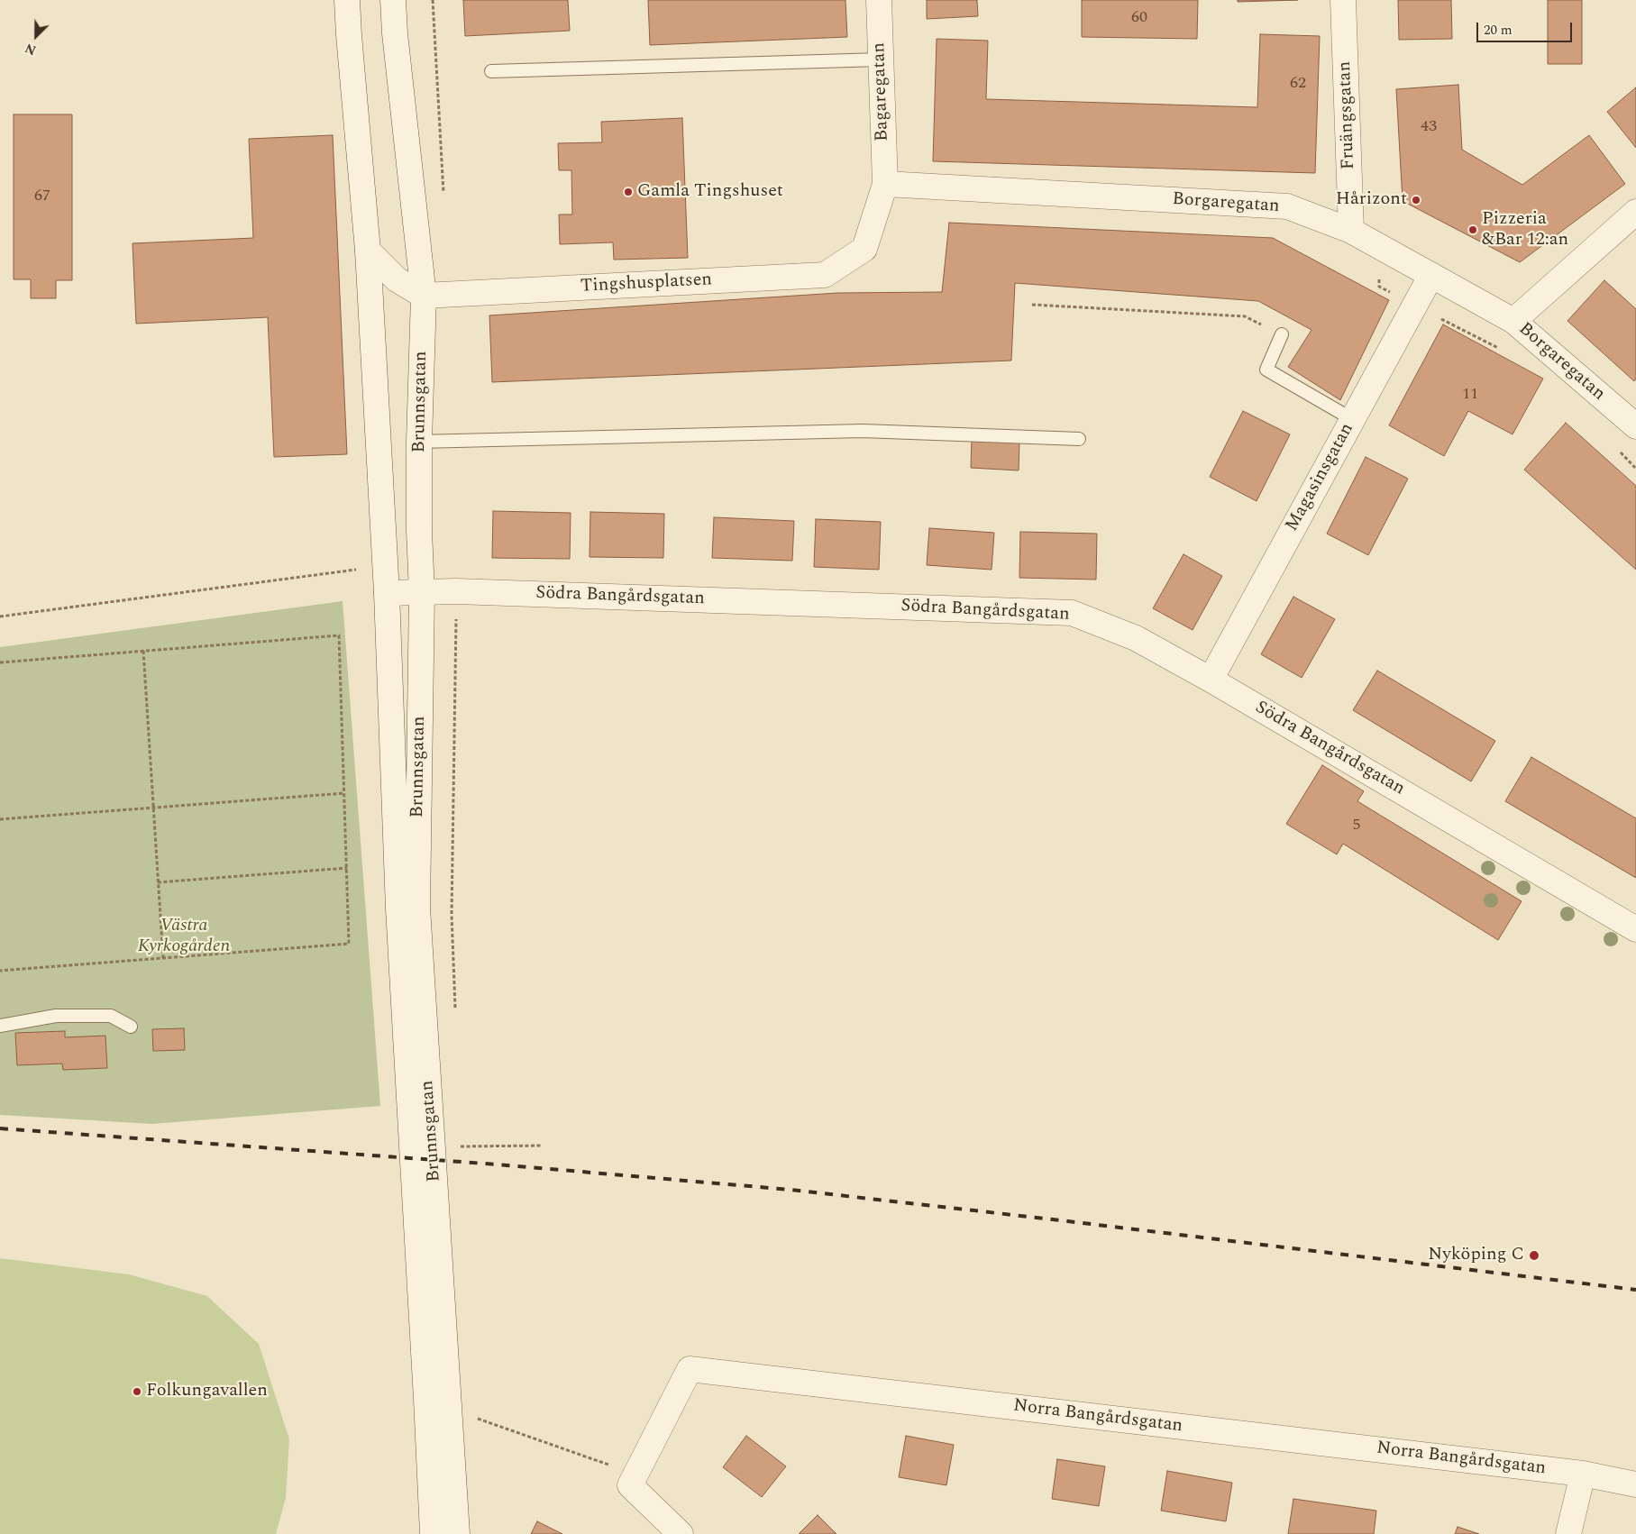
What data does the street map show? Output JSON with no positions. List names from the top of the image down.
{
  "streets": {
    "street": [
      "Bagaregatan",
      "Fruängsgatan",
      "Borgaregatan",
      "Tingshusplatsen",
      "Brunnsgatan",
      "Magasinsgatan",
      "Södra Bangårdsgatan",
      "Norra Bangårdsgatan"
    ]
  },
  "crossings": [
    ["Bagaregatan", "Borgaregatan"],
    ["Bagaregatan", "Tingshusplatsen"],
    ["Fruängsgatan", "Borgaregatan"],
    ["Borgaregatan", "Tingshusplatsen"],
    ["Borgaregatan", "Magasinsgatan"],
    ["Tingshusplatsen", "Brunnsgatan"],
    ["Brunnsgatan", "Södra Bangårdsgatan"],
    ["Magasinsgatan", "Södra Bangårdsgatan"]
  ],
  "parks": ["Västra Kyrkogården"],
  "places": [
    "Gamla Tingshuset",
    "Hårizont",
    "Pizzeria &Bar 12:an",
    "Nyköping C",
    "Folkungavallen"
  ],
  "house_numbers": [
    "60",
    "62",
    "43",
    "67",
    "11",
    "5"
  ],
  "scale_bar": "20 m",
  "north": "bottom left"
}
